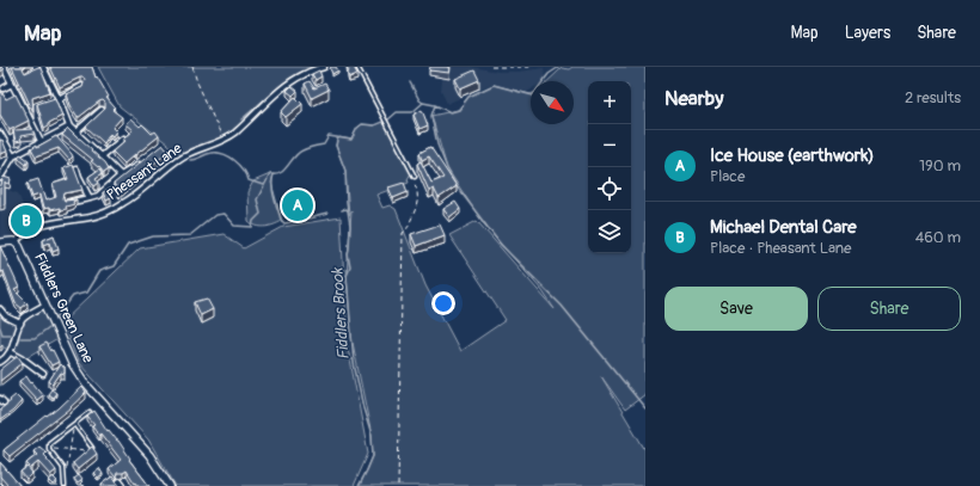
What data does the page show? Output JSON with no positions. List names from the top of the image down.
{
  "streets": {
    "street": ["Pheasant Lane", "Fiddlers Green Lane"]
  },
  "crossings": [
    ["Pheasant Lane", "Fiddlers Green Lane"]
  ],
  "water": ["Fiddlers Brook"],
  "north": "bottom right",
  "page": {
    "header": "Map",
    "nav": ["Map", "Layers", "Share"],
    "heading": ["Nearby", "2 results"],
    "map_buttons": ["+", "−"],
    "list": [
      {
        "mark": "A",
        "name": "Ice House (earthwork)",
        "note": "Place",
        "value": "190 m"
      },
      {
        "mark": "B",
        "name": "Michael Dental Care",
        "note": "Place · Pheasant Lane",
        "value": "460 m"
      }
    ],
    "pins": ["A", "B"],
    "buttons": ["Save", "Share"]
  }
}
